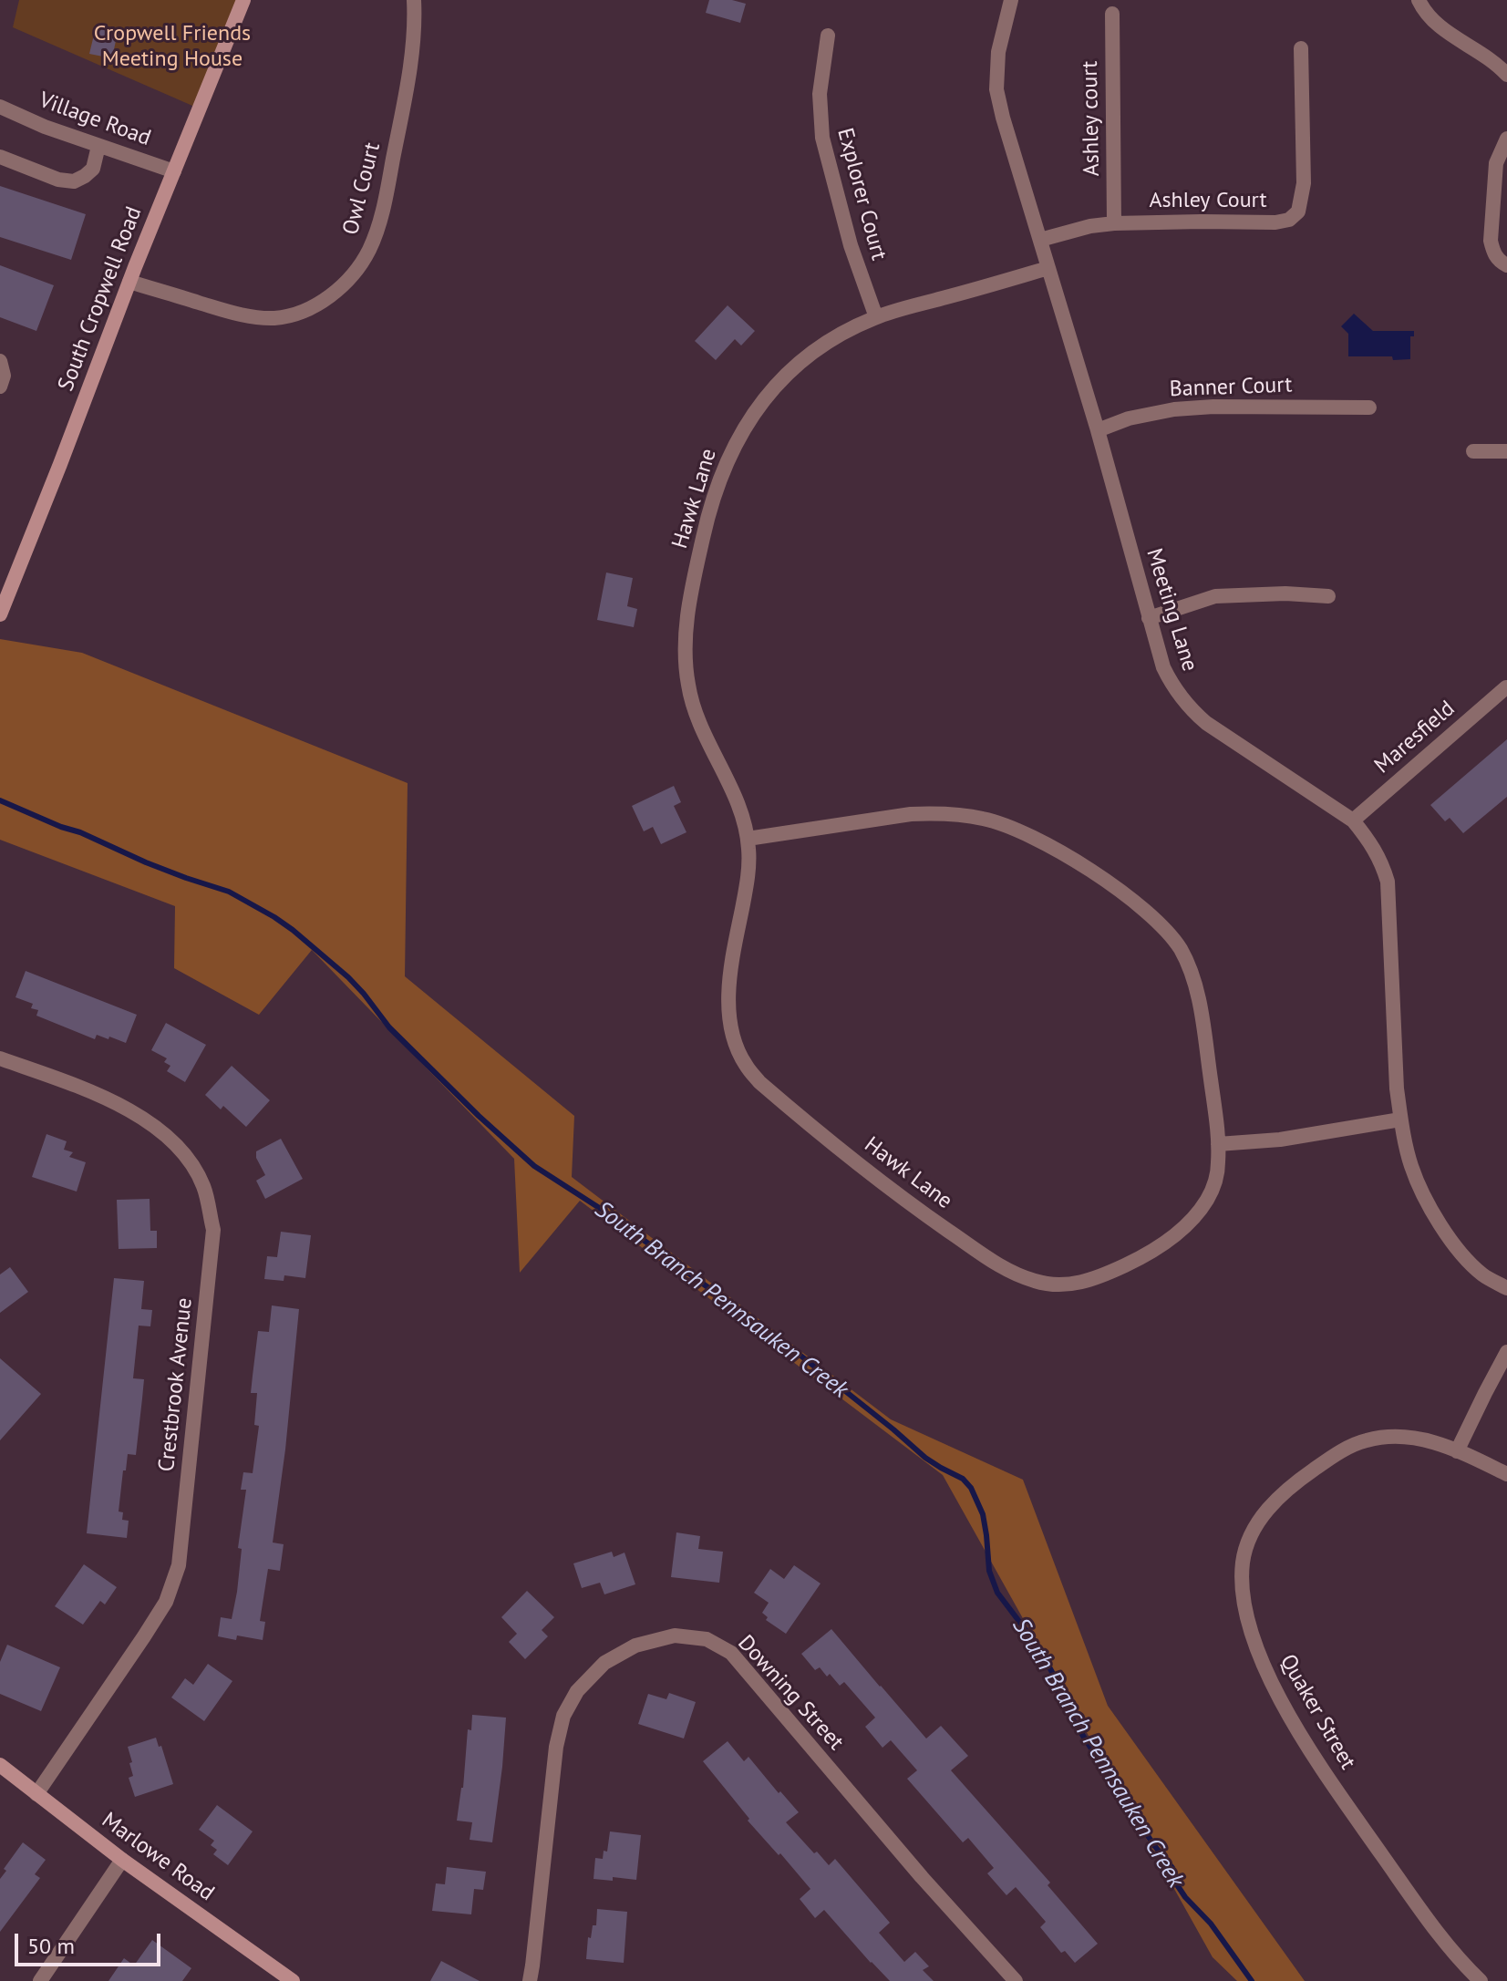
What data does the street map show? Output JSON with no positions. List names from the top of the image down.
{
  "streets": {
    "street": [
      "Ashley court",
      "Village Road",
      "Owl Court",
      "Explorer Court",
      "Ashley Court",
      "South Cropwell Road",
      "Banner Court",
      "Hawk Lane",
      "Meeting Lane",
      "Maresfield",
      "Crestbrook Avenue",
      "Downing Street",
      "Quaker Street",
      "Marlowe Road"
    ]
  },
  "crossings": [
    ["Ashley court", "Ashley Court"],
    ["Village Road", "South Cropwell Road"],
    ["Owl Court", "South Cropwell Road"],
    ["Explorer Court", "Hawk Lane"],
    ["Ashley Court", "Meeting Lane"],
    ["Banner Court", "Meeting Lane"],
    ["Hawk Lane", "Meeting Lane"],
    ["Meeting Lane", "Maresfield"],
    ["Crestbrook Avenue", "Marlowe Road"]
  ],
  "water": ["South Branch Pennsauken Creek"],
  "parks": ["Cropwell Friends Meeting House"],
  "scale_bar": "50 m"
}
